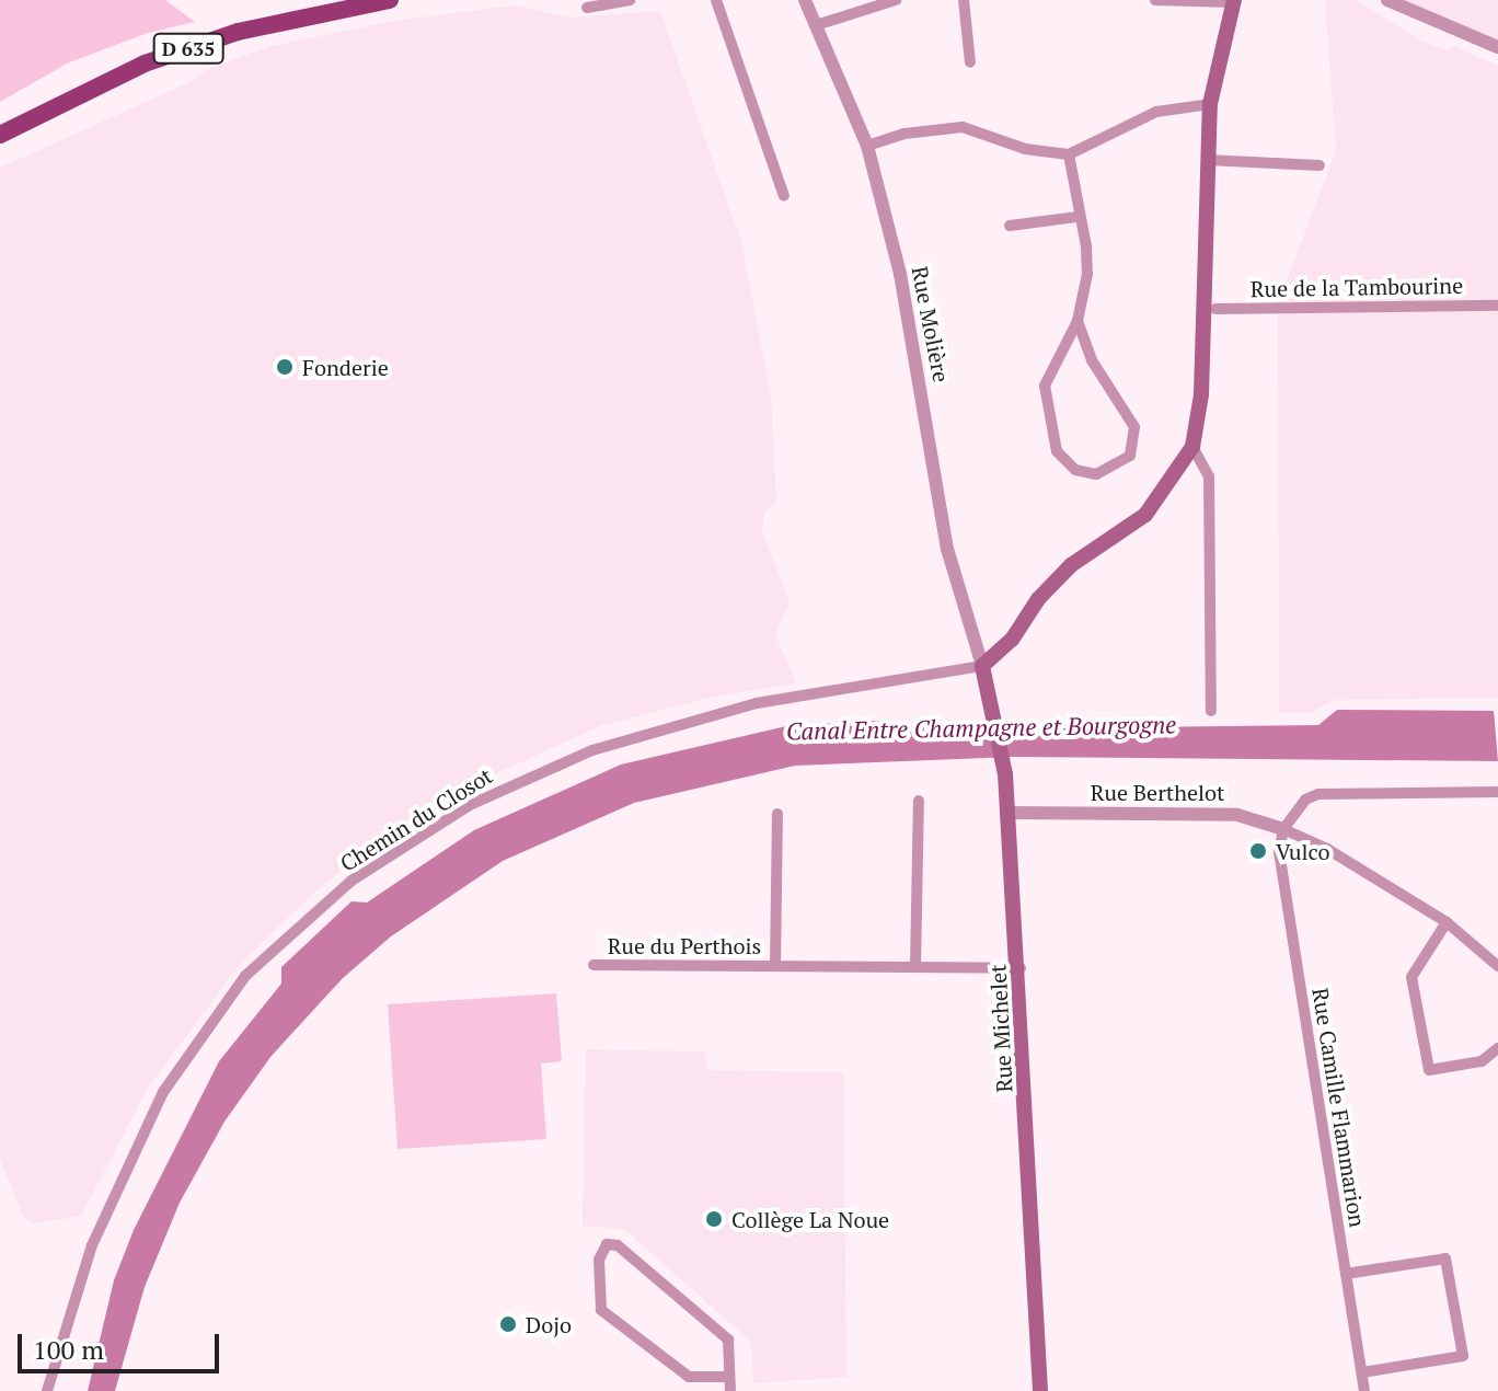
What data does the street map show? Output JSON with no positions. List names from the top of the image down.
{
  "streets": {
    "main road": ["D 635", "Rue Michelet"],
    "street": [
      "Rue de la Tambourine",
      "Rue Molière",
      "Rue Berthelot",
      "Chemin du Closot",
      "Rue du Perthois",
      "Rue Camille Flammarion"
    ]
  },
  "crossings": [
    ["Rue Molière", "Chemin du Closot"],
    ["Rue Molière", "Rue Michelet"],
    ["Rue Berthelot", "Rue Michelet"],
    ["Rue Berthelot", "Rue Camille Flammarion"],
    ["Chemin du Closot", "Rue Michelet"],
    ["Rue du Perthois", "Rue Michelet"]
  ],
  "water": ["Canal Entre Champagne et Bourgogne"],
  "places": [
    "Fonderie",
    "Vulco",
    "Collège La Noue",
    "Dojo"
  ],
  "scale_bar": "100 m"
}
